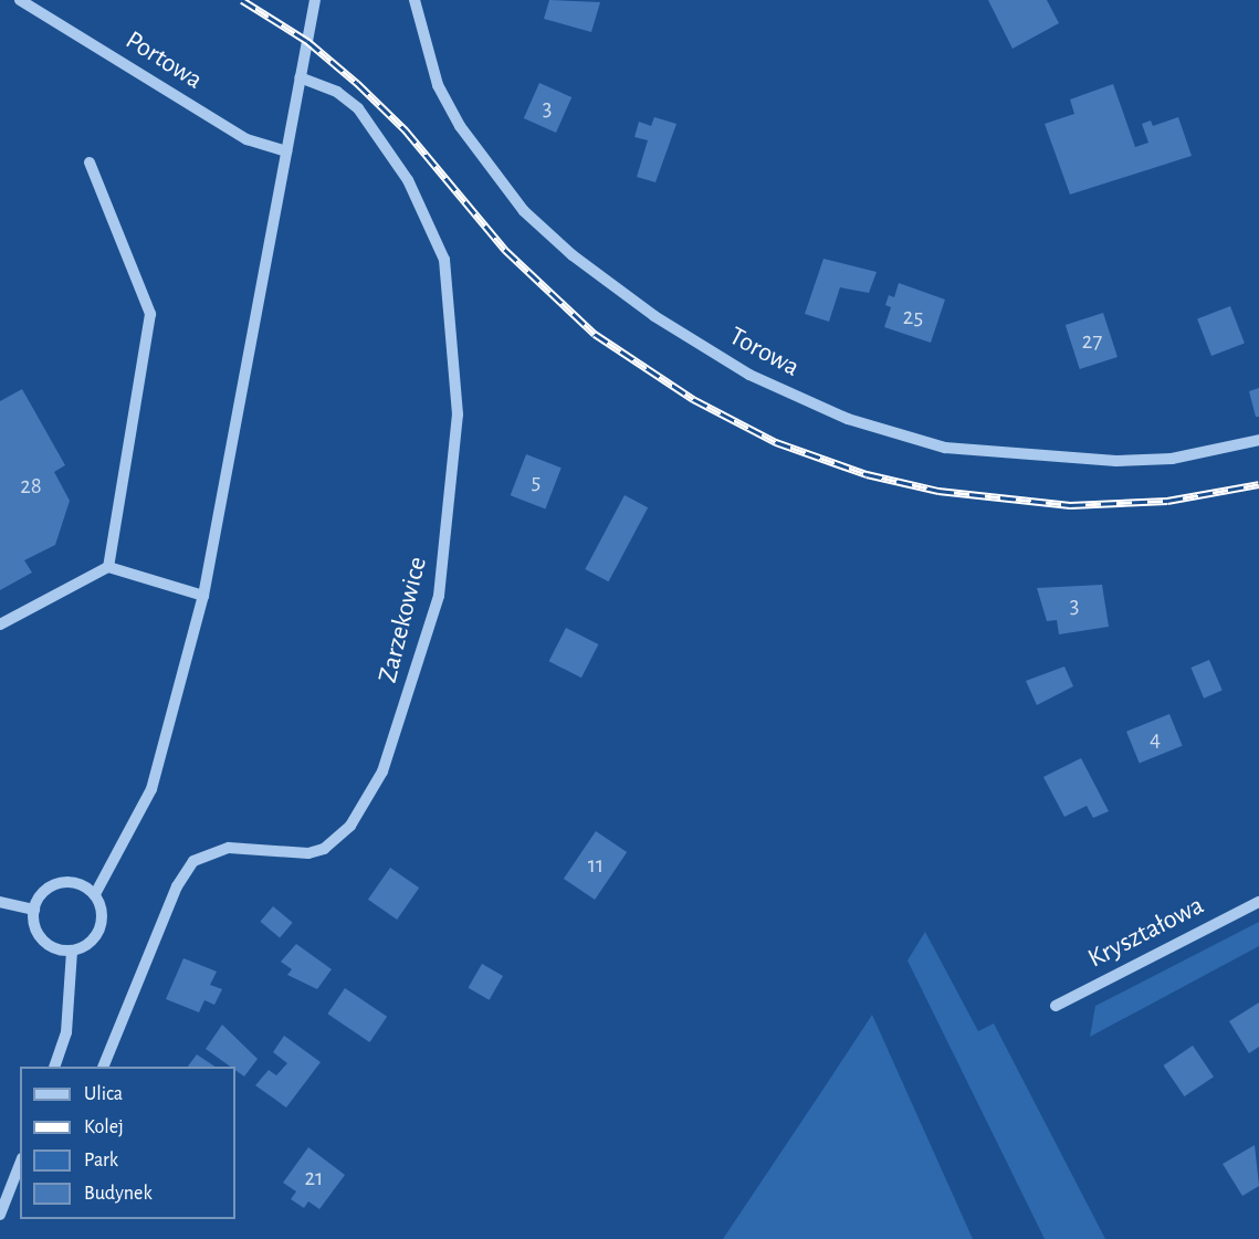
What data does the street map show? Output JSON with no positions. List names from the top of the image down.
{
  "streets": {
    "street": [
      "Portowa",
      "Torowa",
      "Zarzekowice",
      "Kryształowa"
    ]
  },
  "house_numbers": [
    "3",
    "25",
    "27",
    "5",
    "28",
    "3",
    "4",
    "11",
    "21"
  ],
  "legend": [
    "Ulica",
    "Kolej",
    "Park",
    "Budynek"
  ]
}
